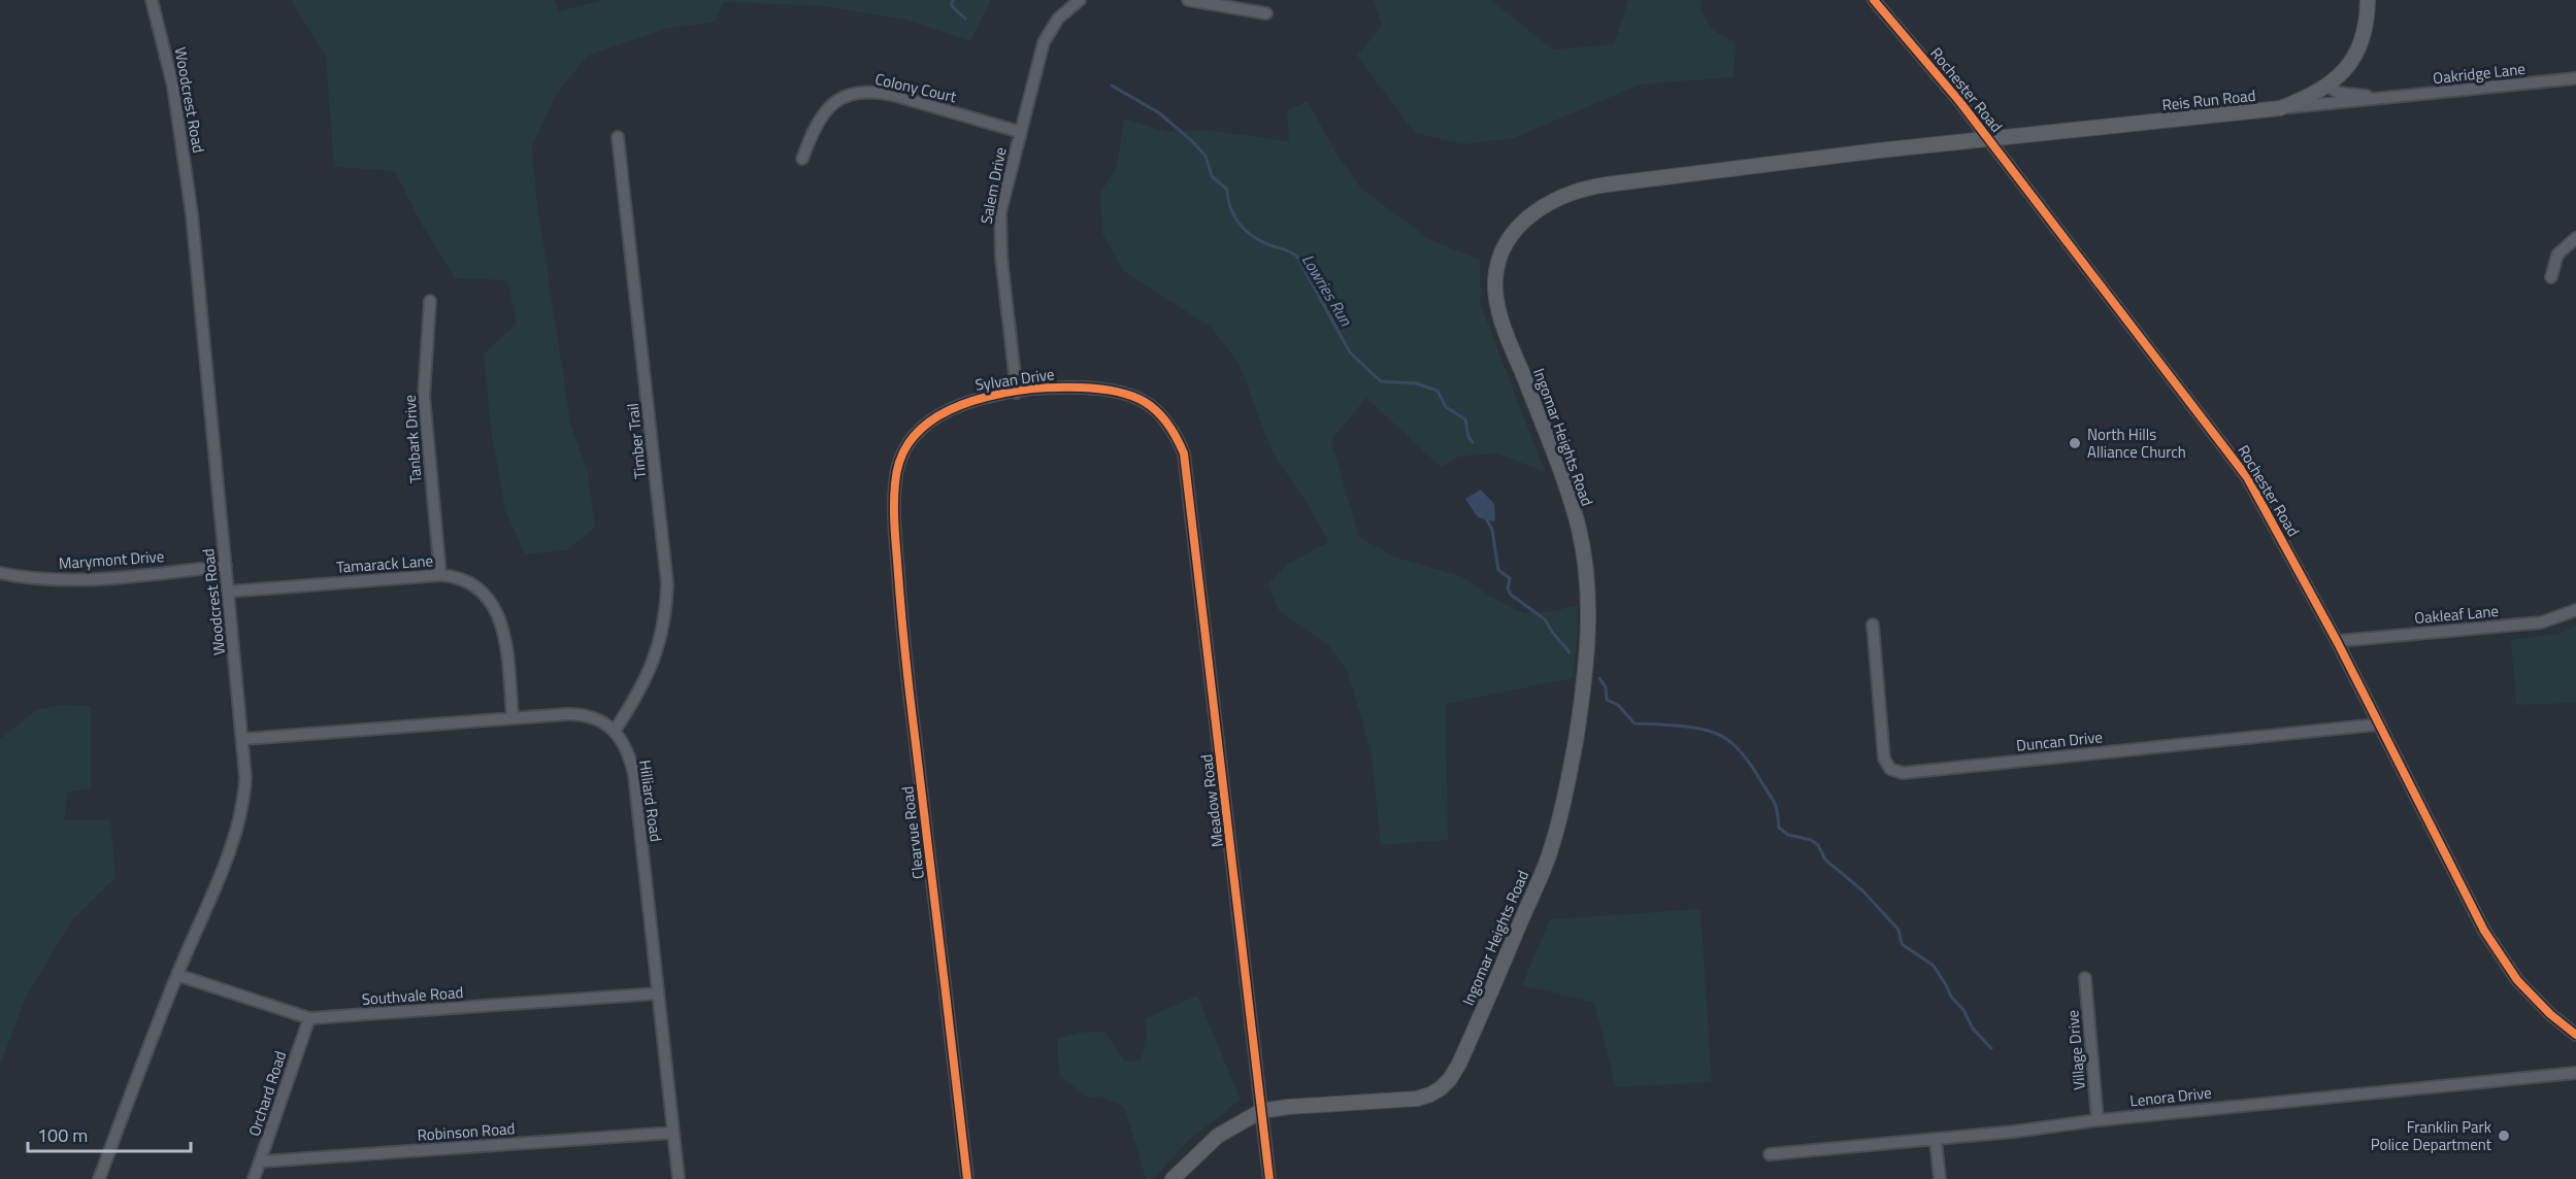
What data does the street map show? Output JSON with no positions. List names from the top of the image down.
{
  "streets": {
    "main road": ["Reis Run Road", "Ingomar Heights Road"],
    "street": [
      "Oakridge Lane",
      "Colony Court",
      "Rochester Road",
      "Woodcrest Road",
      "Salem Drive",
      "Sylvan Drive",
      "Tanbark Drive",
      "Timber Trail",
      "Marymont Drive",
      "Tamarack Lane",
      "Oakleaf Lane",
      "Duncan Drive",
      "Hilliard Road",
      "Meadow Road",
      "Clearvue Road",
      "Southvale Road",
      "Village Drive",
      "Orchard Road",
      "Lenora Drive",
      "Robinson Road"
    ]
  },
  "crossings": [
    ["Oakridge Lane", "Reis Run Road"],
    ["Colony Court", "Salem Drive"],
    ["Rochester Road", "Reis Run Road"],
    ["Rochester Road", "Ingomar Heights Road"],
    ["Rochester Road", "Oakleaf Lane"],
    ["Rochester Road", "Duncan Drive"],
    ["Woodcrest Road", "Marymont Drive"],
    ["Woodcrest Road", "Tamarack Lane"],
    ["Woodcrest Road", "Southvale Road"],
    ["Reis Run Road", "Ingomar Heights Road"],
    ["Salem Drive", "Sylvan Drive"],
    ["Sylvan Drive", "Meadow Road"],
    ["Sylvan Drive", "Clearvue Road"],
    ["Ingomar Heights Road", "Meadow Road"],
    ["Tanbark Drive", "Tamarack Lane"],
    ["Timber Trail", "Hilliard Road"],
    ["Hilliard Road", "Southvale Road"],
    ["Hilliard Road", "Robinson Road"],
    ["Southvale Road", "Orchard Road"],
    ["Village Drive", "Lenora Drive"],
    ["Orchard Road", "Robinson Road"]
  ],
  "water": ["Lowries Run"],
  "places": ["North Hills Alliance Church", "Franklin Park Police Department"],
  "scale_bar": "100 m"
}
